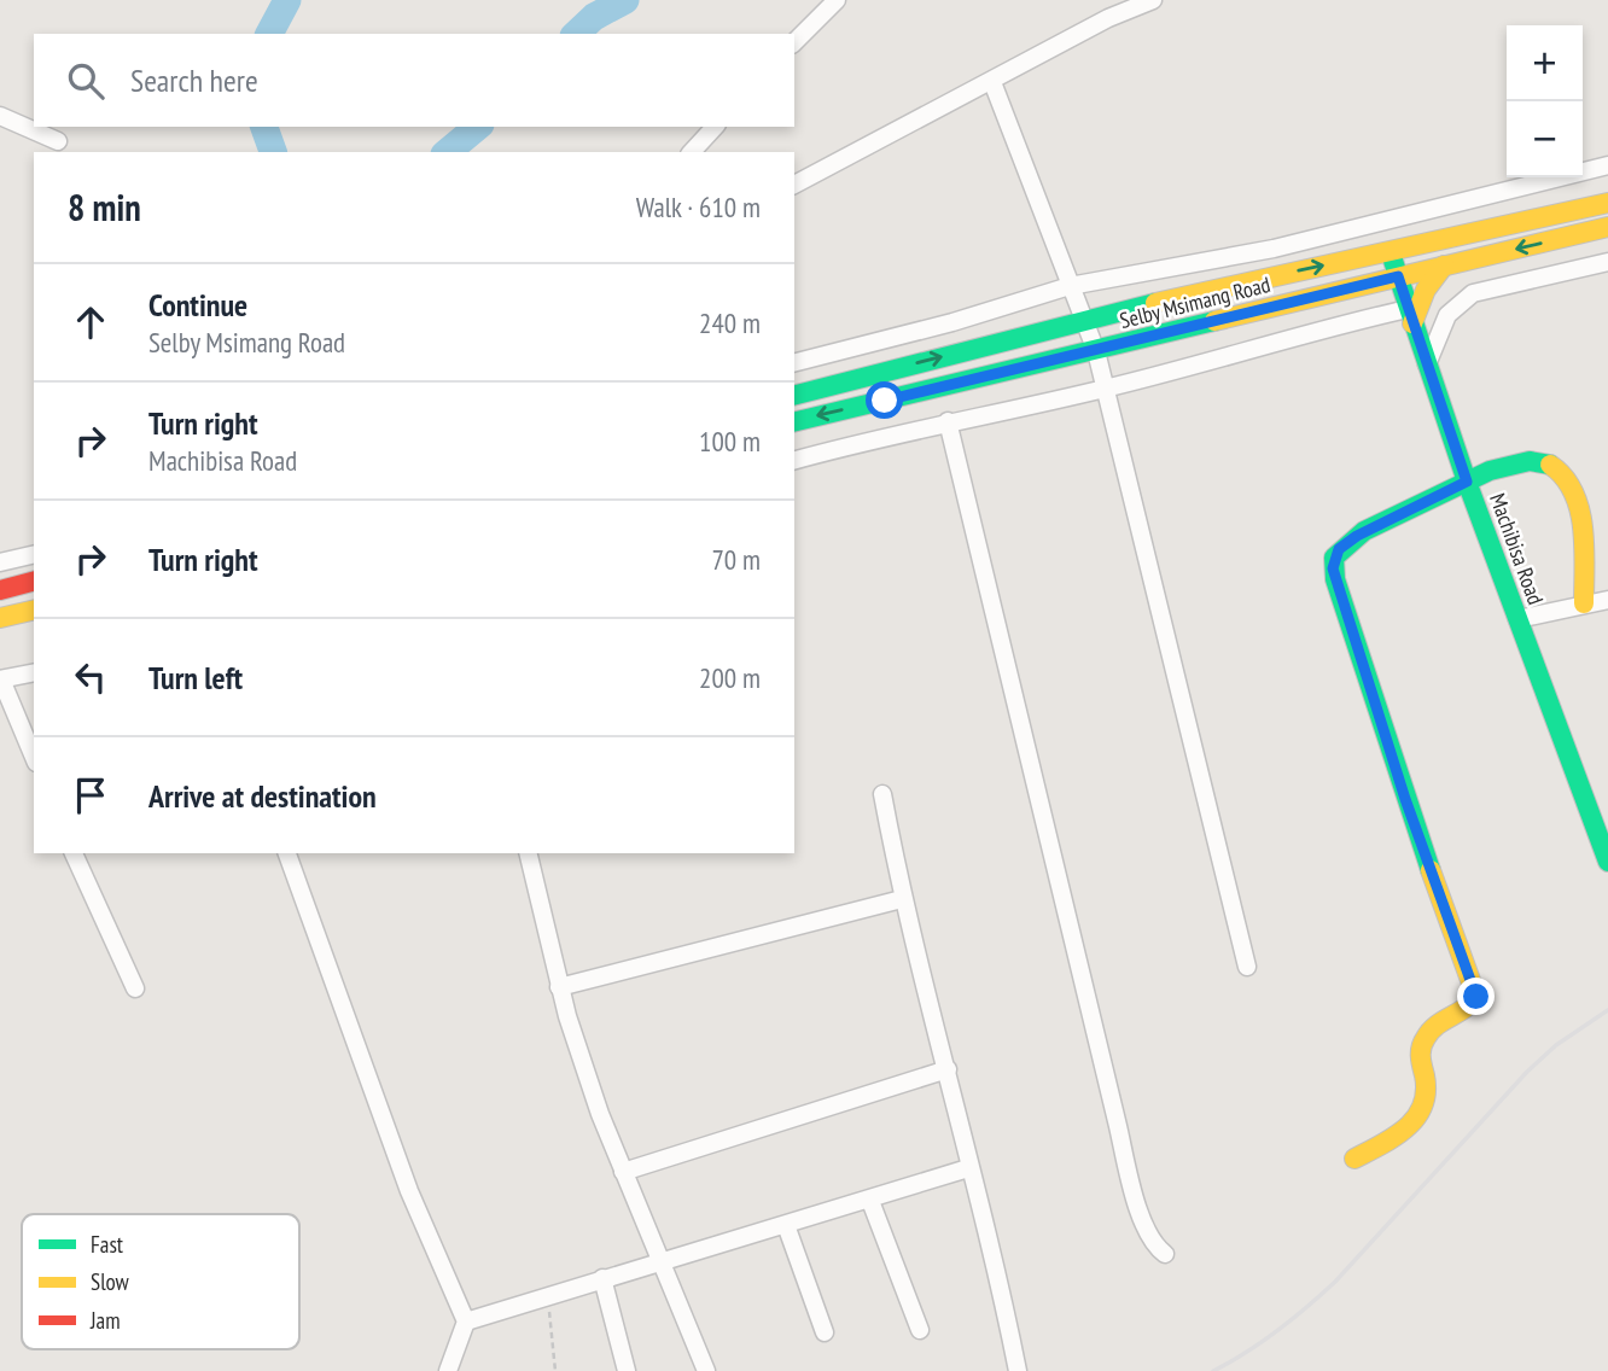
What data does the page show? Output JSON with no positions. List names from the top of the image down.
{
  "streets": {
    "main road": ["Selby Msimang Road", "Machibisa Road"]
  },
  "crossings": [
    ["Selby Msimang Road", "Machibisa Road"]
  ],
  "legend": ["Fast", "Slow", "Jam"],
  "page": {
    "map_buttons": ["+", "−"],
    "search": "Search here",
    "heading": ["8 min", "Walk · 610 m"],
    "list": [
      ["Continue", "Selby Msimang Road", "240 m"],
      ["Turn right", "Machibisa Road", "100 m"],
      ["Turn right", "70 m"],
      ["Turn left", "200 m"],
      "Arrive at destination"
    ]
  }
}
